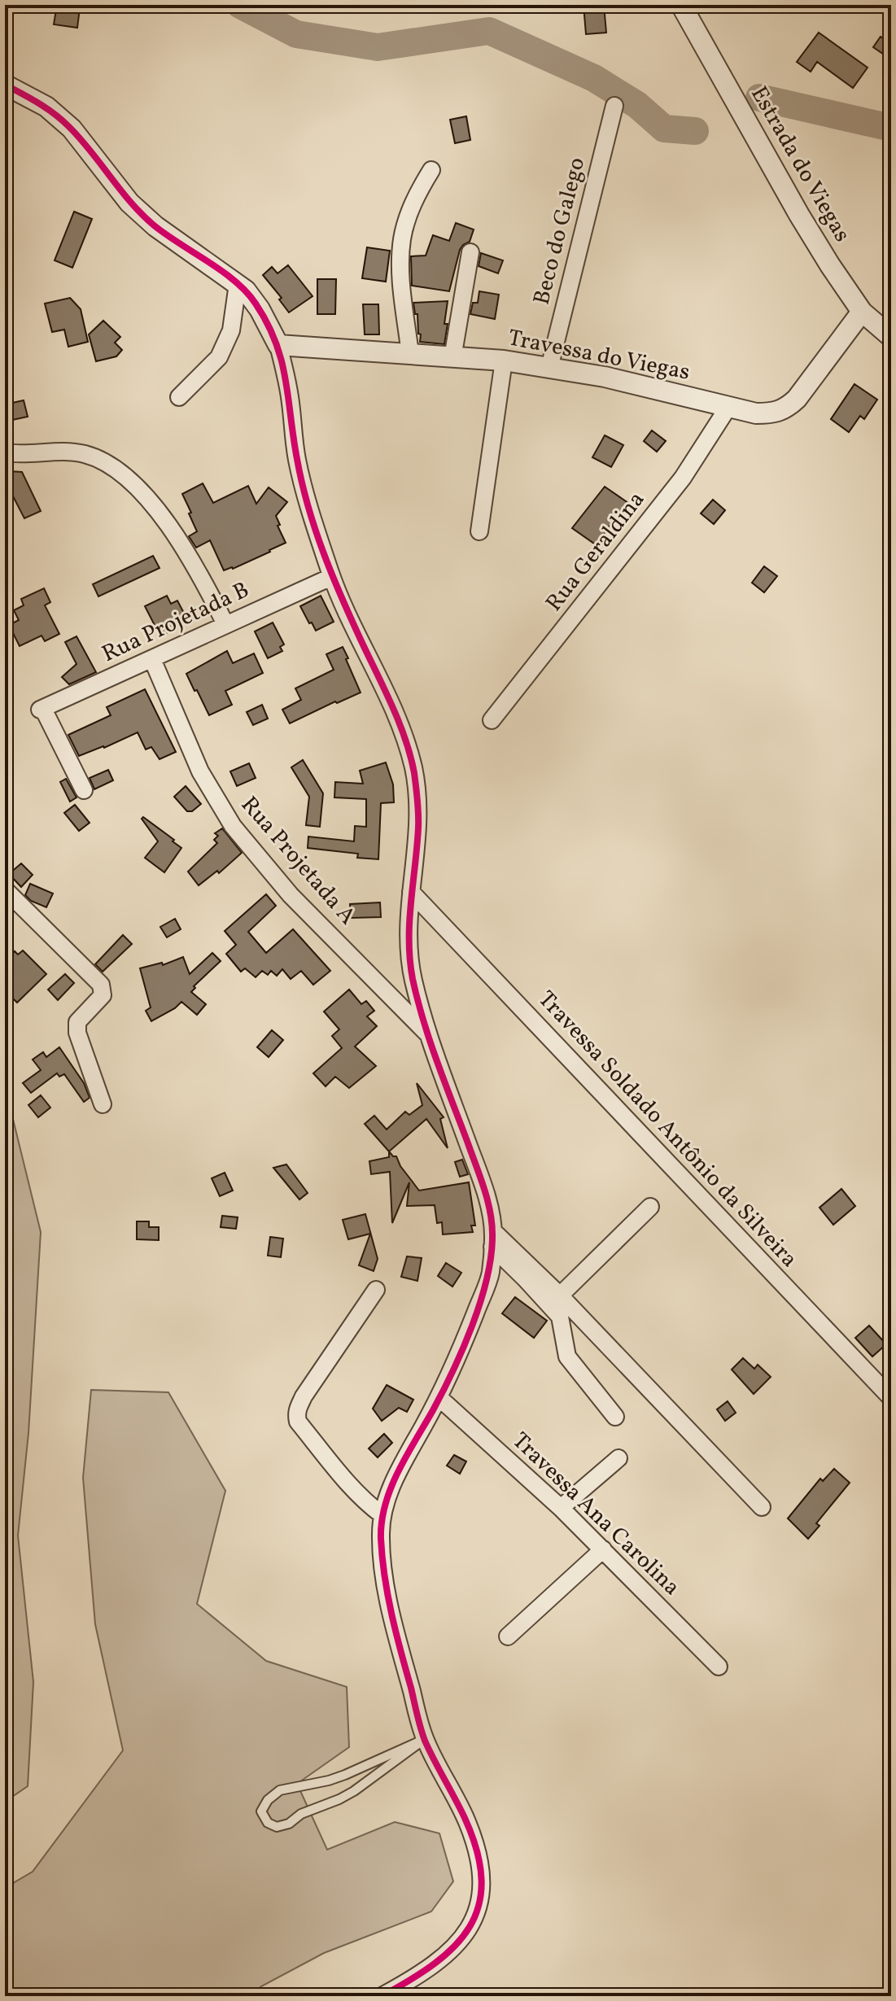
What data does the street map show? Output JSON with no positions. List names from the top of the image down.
{
  "streets": {
    "street": [
      "Estrada do Viegas",
      "Beco do Galego",
      "Travessa do Viegas",
      "Rua Geraldina",
      "Rua Projetada B",
      "Rua Projetada A",
      "Travessa Soldado Antônio da Silveira",
      "Travessa Ana Carolina"
    ]
  },
  "crossings": [
    ["Estrada do Viegas", "Travessa do Viegas"],
    ["Beco do Galego", "Travessa do Viegas"],
    ["Travessa do Viegas", "Rua Geraldina"],
    ["Rua Projetada B", "Rua Projetada A"]
  ]
}
